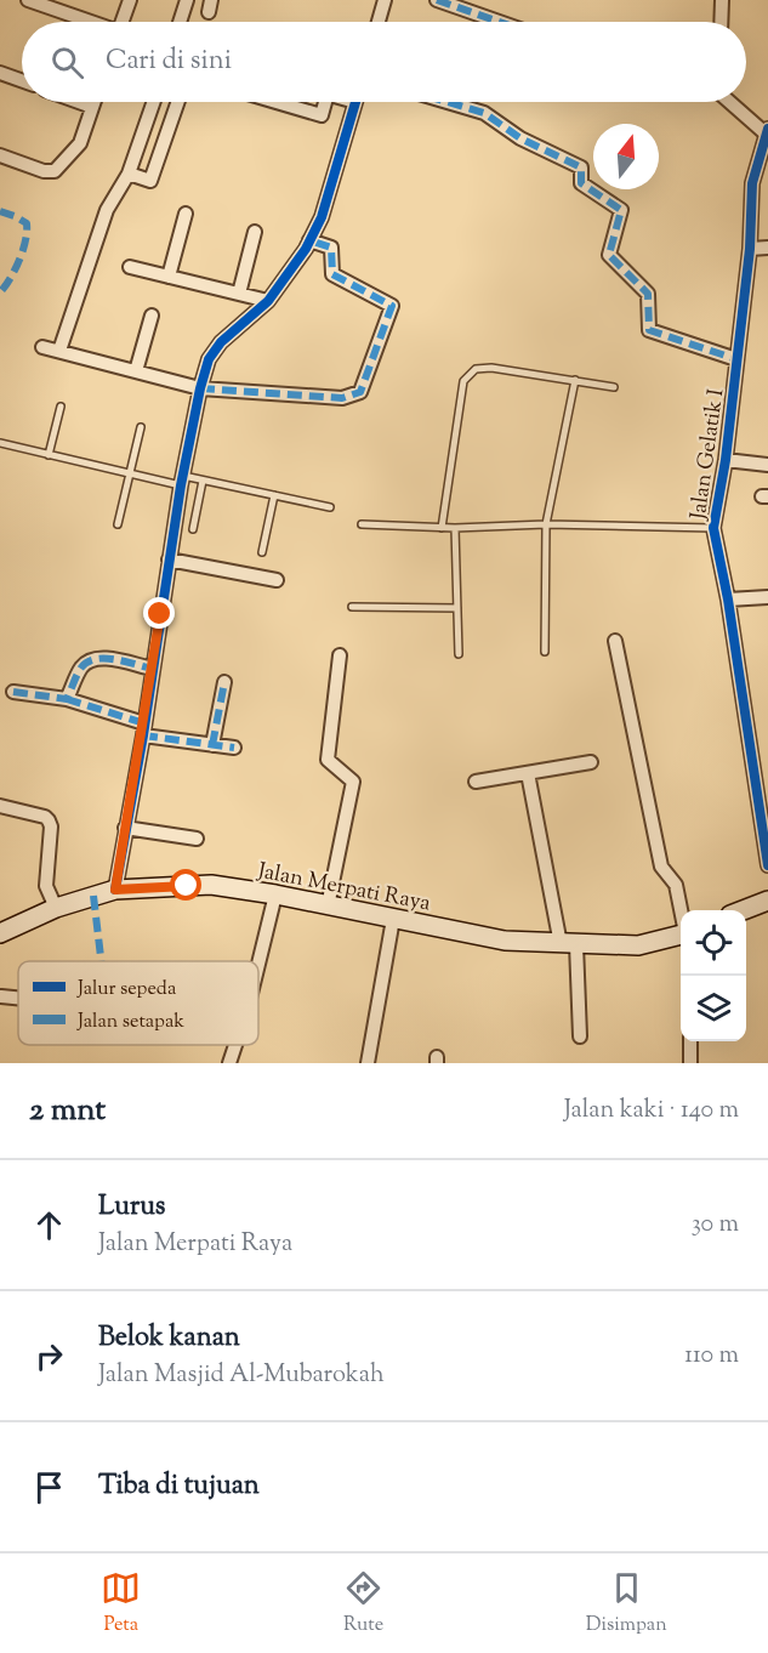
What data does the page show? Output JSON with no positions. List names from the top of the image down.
{
  "streets": {
    "main road": ["Jalan Merpati Raya"],
    "street": ["Jalan Gelatik I"]
  },
  "legend": ["Jalur sepeda", "Jalan setapak"],
  "north": "top",
  "page": {
    "search": "Cari di sini",
    "heading": ["2 mnt", "Jalan kaki · 140 m"],
    "list": [
      ["Lurus", "Jalan Merpati Raya", "30 m"],
      ["Belok kanan", "Jalan Masjid Al-Mubarokah", "110 m"],
      "Tiba di tujuan"
    ],
    "nav": ["Peta", "Rute", "Disimpan"]
  }
}
